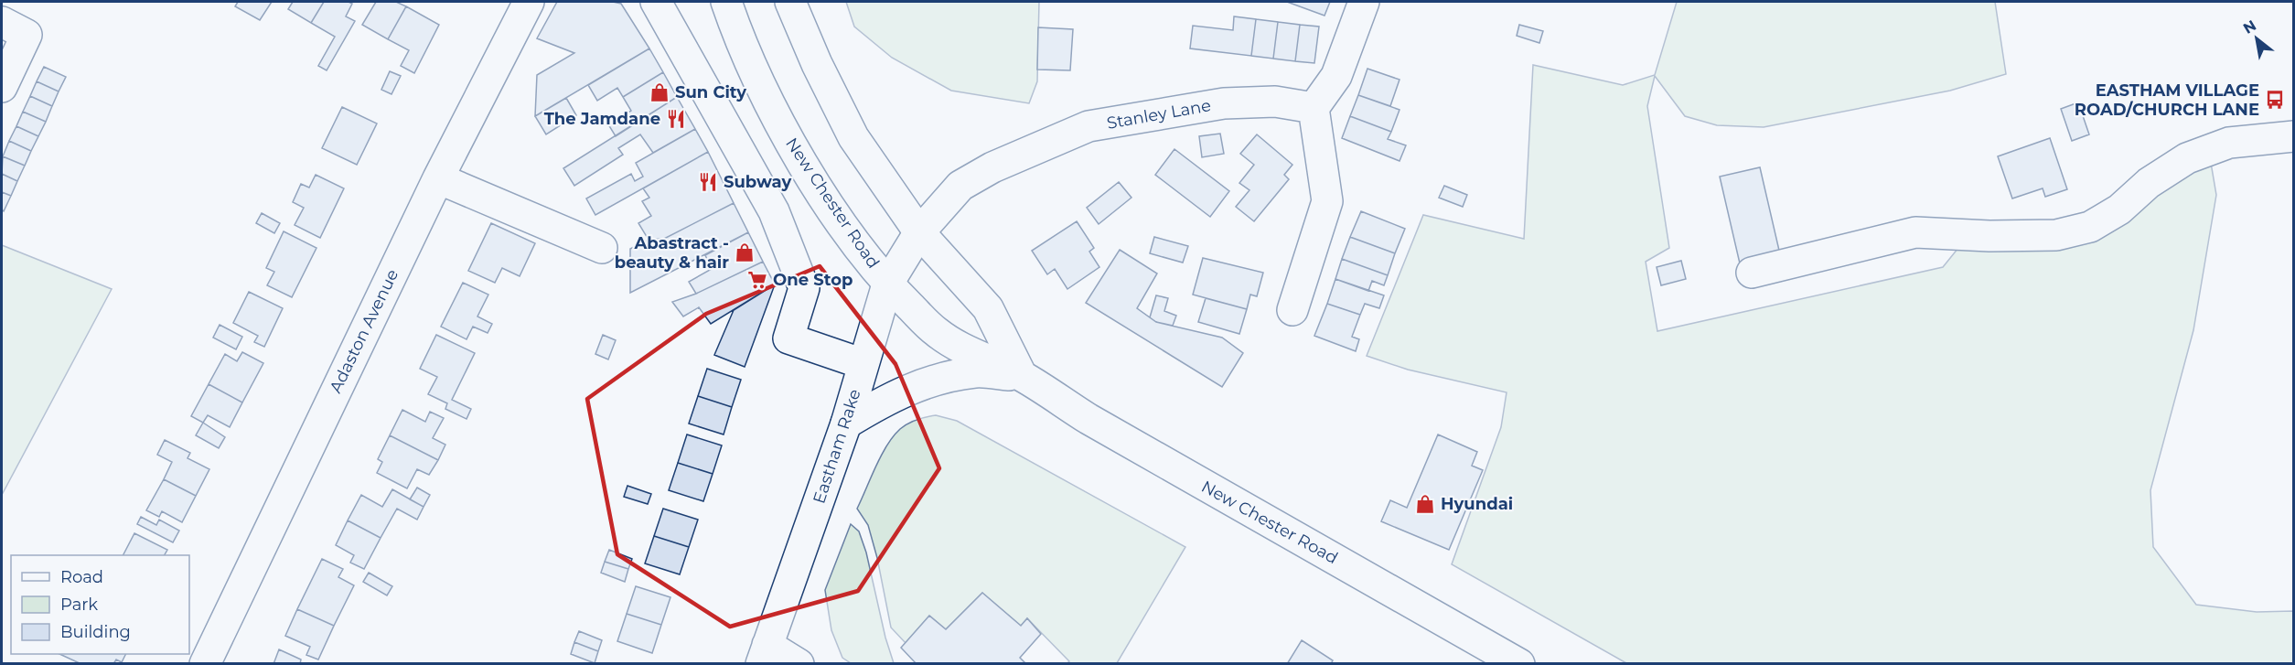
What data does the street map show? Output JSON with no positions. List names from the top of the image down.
{
  "streets": {
    "main road": [
      "Stanley Lane",
      "New Chester Road",
      "Adaston Avenue",
      "Eastham Rake"
    ]
  },
  "crossings": [
    ["Stanley Lane", "Eastham Rake"],
    ["New Chester Road", "Eastham Rake"]
  ],
  "places": {
    "shop": ["Sun City", "Abastract - beauty & hair", "Hyundai"],
    "bus stop": ["EASTHAM VILLAGE ROAD/CHURCH LANE"],
    "restaurant": ["The Jamdane", "Subway"],
    "supermarket": ["One Stop"]
  },
  "legend": ["Road", "Park", "Building"],
  "north": "top left"
}
